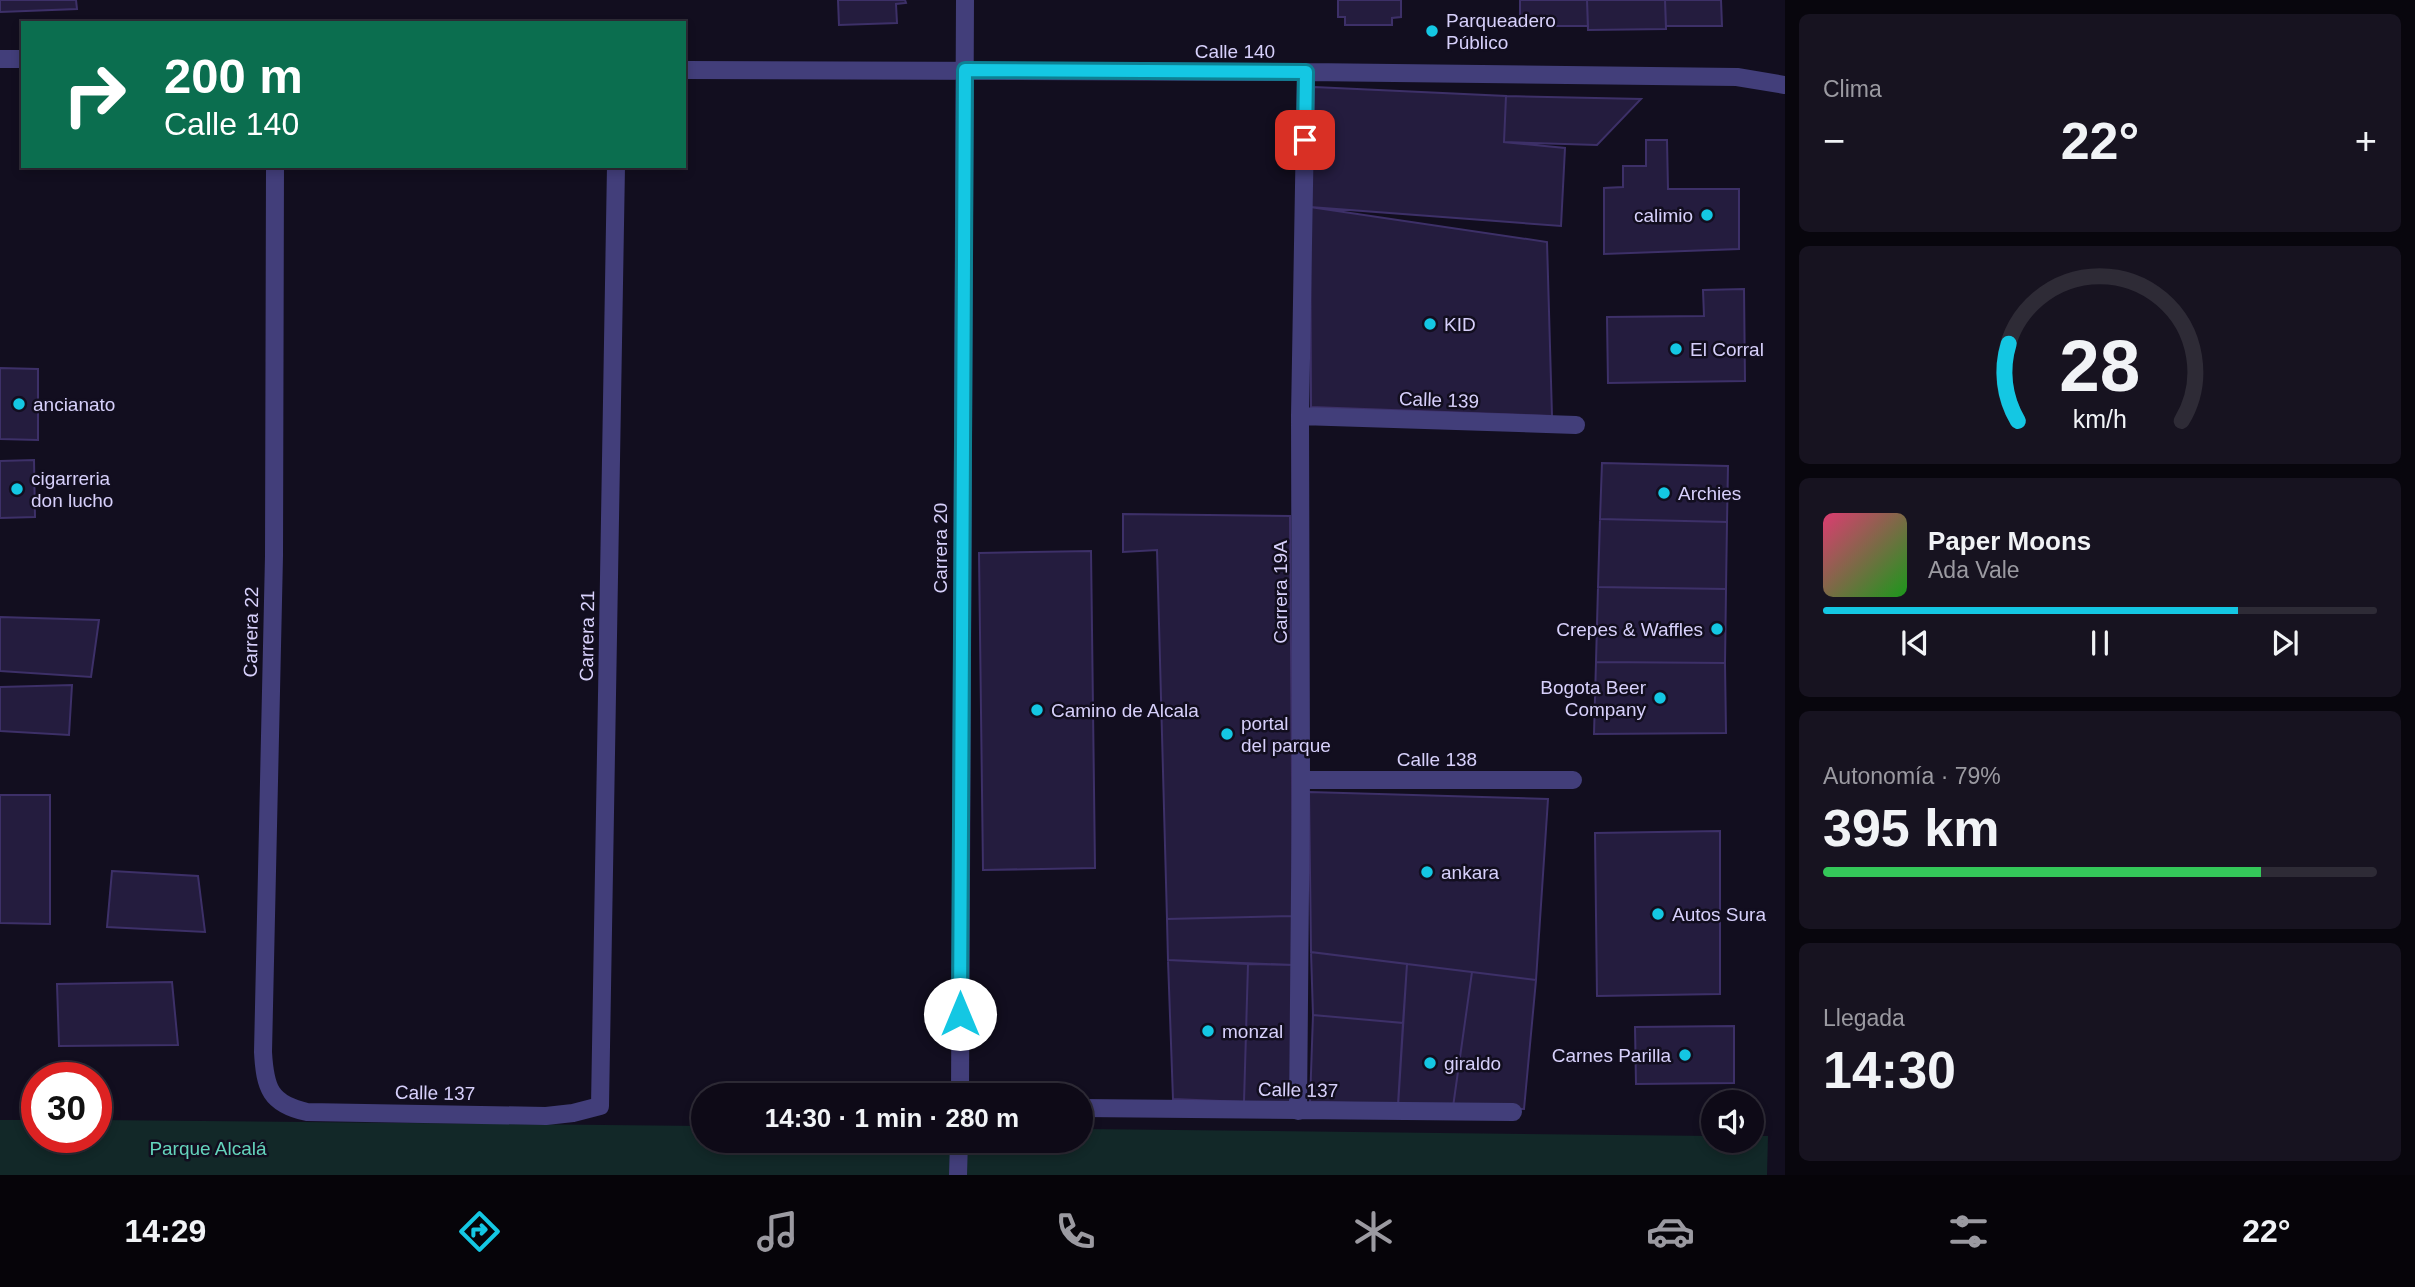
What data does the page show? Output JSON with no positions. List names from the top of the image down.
{
  "streets": {
    "street": [
      "Calle 140",
      "Calle 139",
      "Carrera 20",
      "Carrera 19A",
      "Carrera 22",
      "Carrera 21",
      "Calle 138",
      "Calle 137"
    ]
  },
  "crossings": [
    ["Calle 140", "Carrera 20"],
    ["Calle 140", "Carrera 19A"],
    ["Calle 139", "Carrera 19A"],
    ["Carrera 19A", "Calle 138"],
    ["Carrera 19A", "Calle 137"],
    ["Carrera 22", "Calle 137"],
    ["Carrera 21", "Calle 137"]
  ],
  "parks": ["Parque Alcalá"],
  "places": [
    "Parqueadero Público",
    "calimio",
    "KID",
    "El Corral",
    "ancianato",
    "cigarreria don lucho",
    "Archies",
    "Crepes & Waffles",
    "Bogota Beer Company",
    "Camino de Alcala",
    "portal del parque",
    "ankara",
    "Autos Sura",
    "monzal",
    "Carnes Parilla",
    "giraldo"
  ],
  "page": {
    "tile": [
      "Clima",
      ["Autonomía · 79%", "395 km"],
      ["Llegada", "14:30"]
    ],
    "turn": ["200 m", "Calle 140"],
    "heat": ["−", "22°", "+"],
    "song": ["Paper Moons", "Ada Vale"],
    "limit": "30",
    "trip": "14:30 · 1 min · 280 m",
    "tabs": ["14:29", "22°"],
    "gauge": ["28", "km/h"]
  }
}
